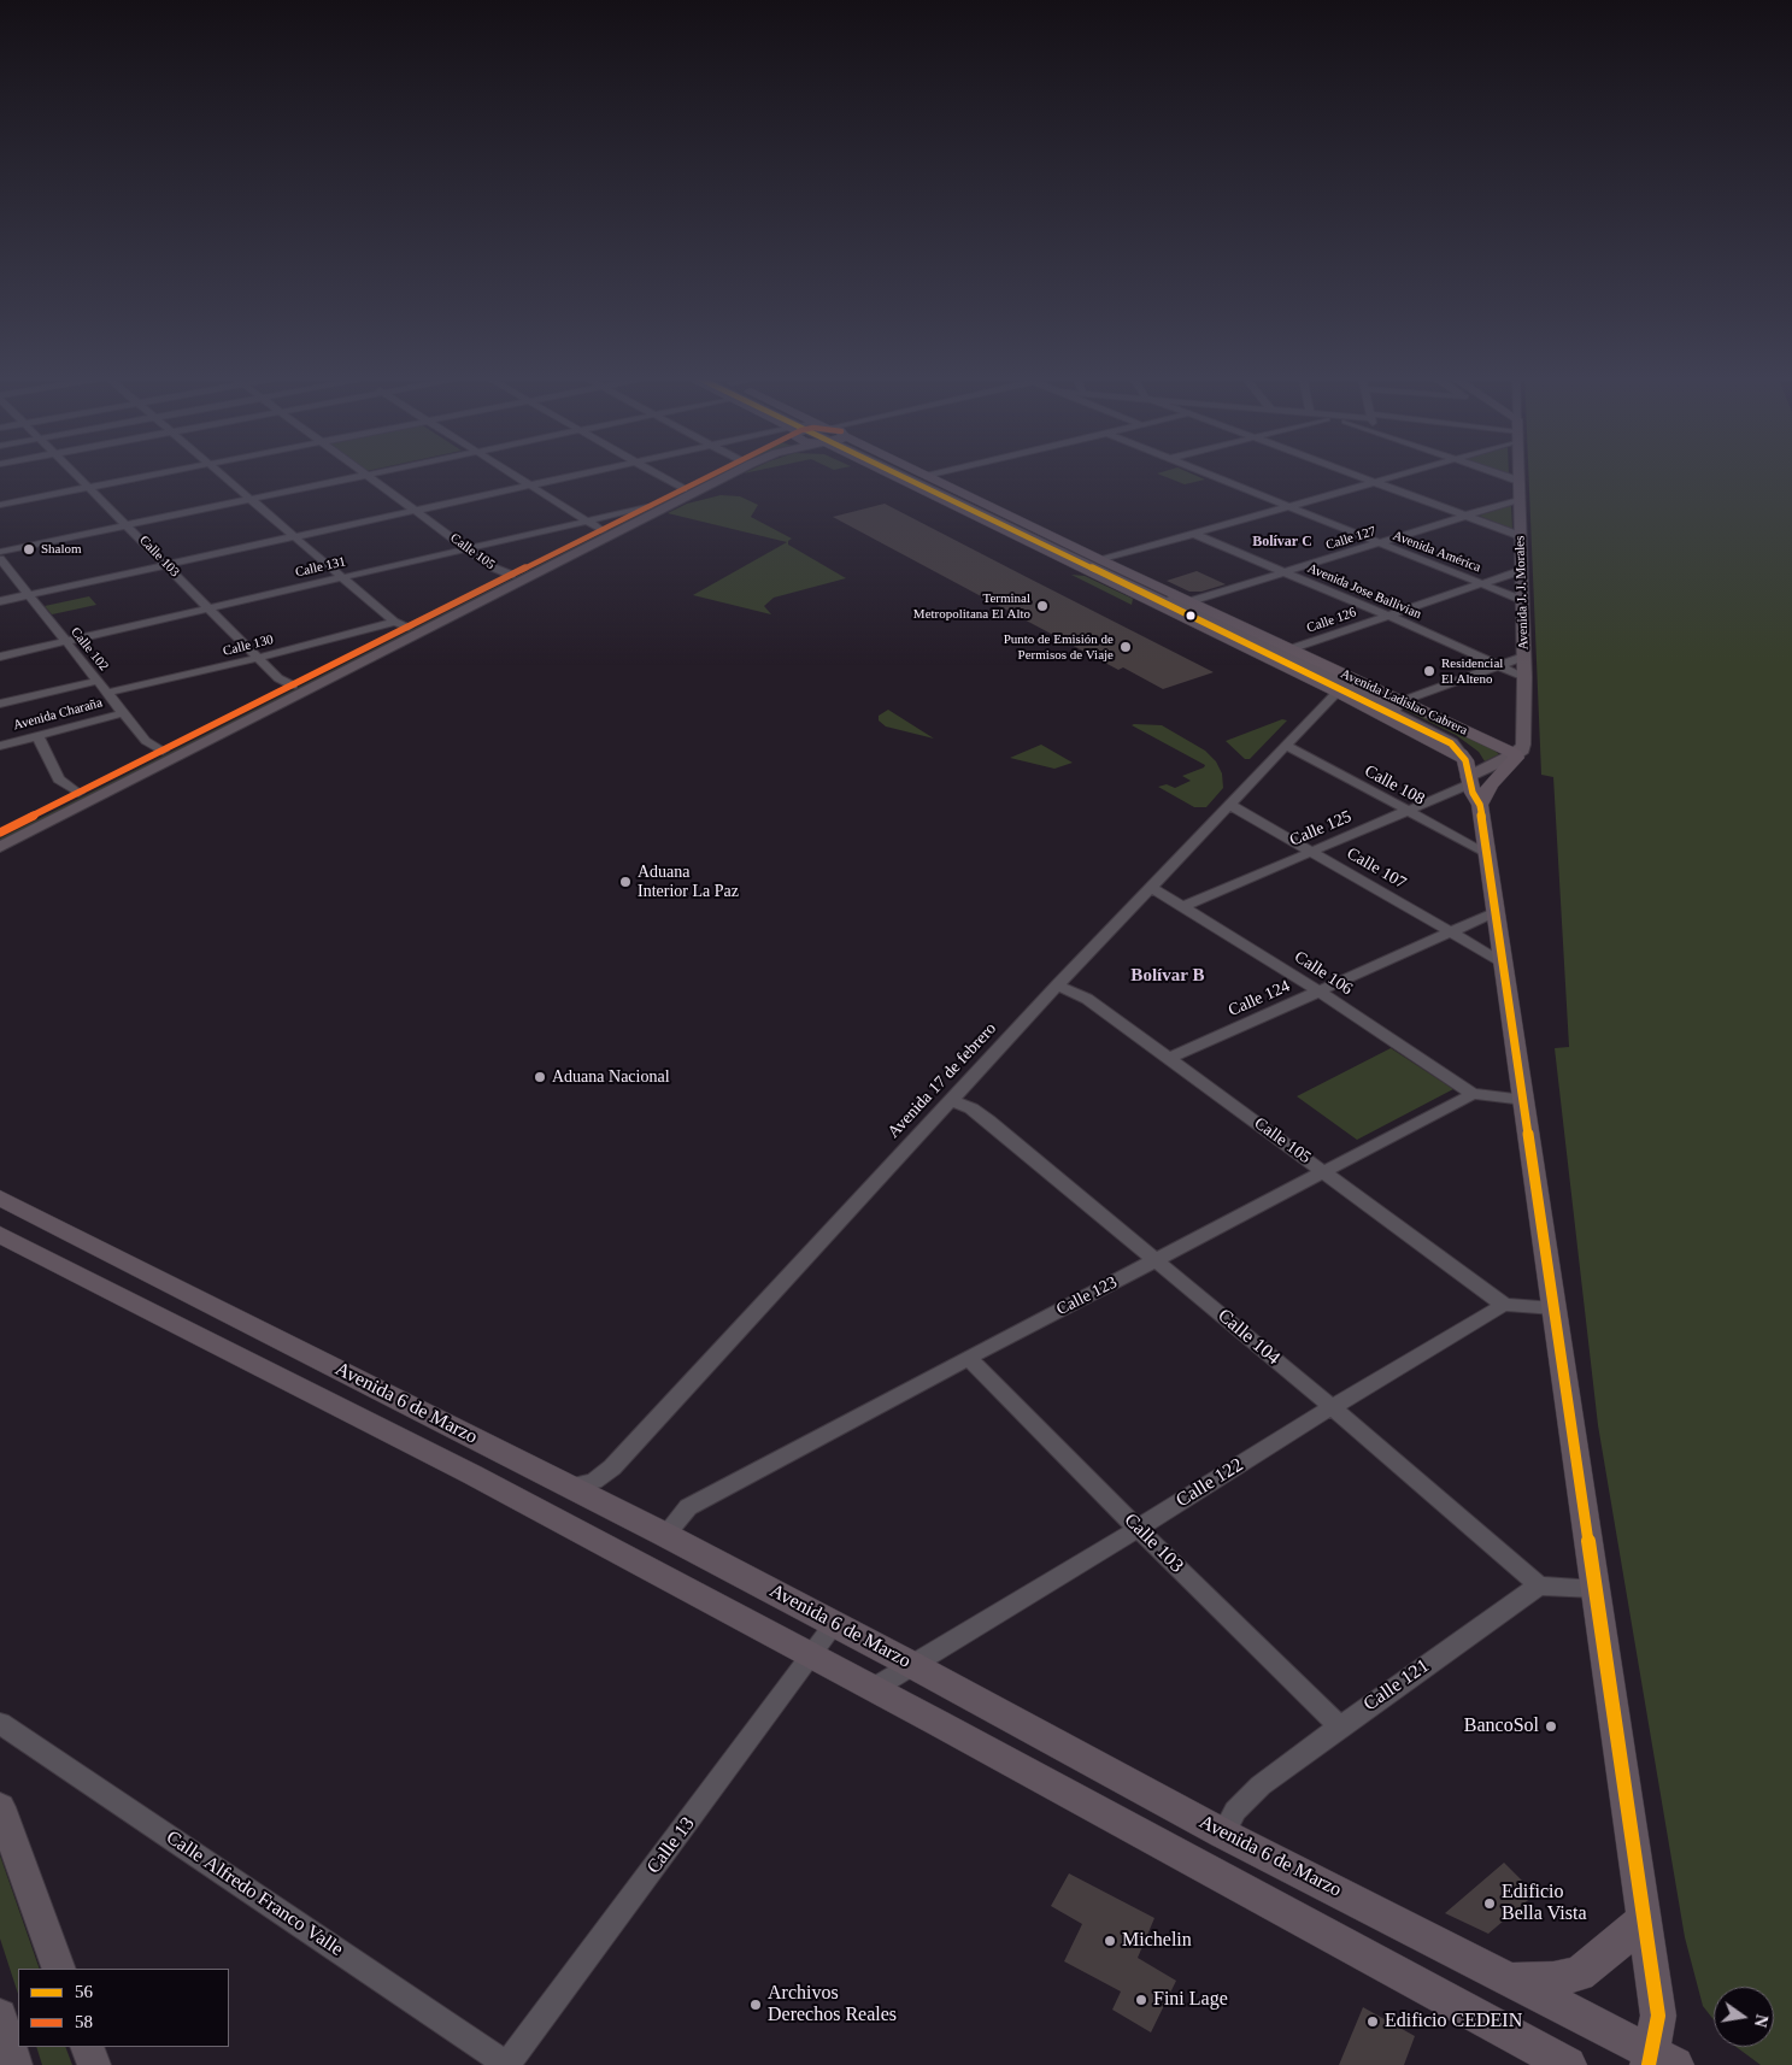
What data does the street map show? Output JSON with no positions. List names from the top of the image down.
{
  "streets": {
    "highway": ["Avenida Ladislao Cabrera", "Avenida 6 de Marzo"],
    "main road": ["Avenida J. J. Morales"],
    "street": [
      "Calle 127",
      "Calle 105",
      "Avenida América",
      "Calle 103",
      "Calle 131",
      "Avenida Jose Ballivian",
      "Calle 126",
      "Calle 130",
      "Calle 102",
      "Avenida Charaña",
      "Calle 108",
      "Calle 125",
      "Calle 107",
      "Calle 106",
      "Calle 124",
      "Avenida 17 de febrero",
      "Calle 123",
      "Calle 104",
      "Calle 122",
      "Calle 121",
      "Calle 13",
      "Calle Alfredo Franco Valle"
    ]
  },
  "crossings": [
    ["Calle 127", "Avenida América"],
    ["Calle 127", "Avenida Jose Ballivian"],
    ["Calle 127", "Avenida J. J. Morales"],
    ["Calle 127", "Avenida Ladislao Cabrera"],
    ["Calle 105", "Calle 131"],
    ["Calle 105", "Calle 124"],
    ["Calle 105", "Avenida 17 de febrero"],
    ["Calle 105", "Calle 123"],
    ["Calle 105", "Calle 122"],
    ["Avenida América", "Avenida J. J. Morales"],
    ["Avenida América", "Calle 126"],
    ["Calle 103", "Calle 131"],
    ["Calle 103", "Calle 130"],
    ["Calle 103", "Calle 123"],
    ["Calle 103", "Calle 122"],
    ["Calle 103", "Calle 121"],
    ["Calle 131", "Calle 102"],
    ["Avenida Jose Ballivian", "Avenida J. J. Morales"],
    ["Avenida Jose Ballivian", "Calle 126"],
    ["Avenida J. J. Morales", "Calle 126"],
    ["Avenida J. J. Morales", "Avenida Ladislao Cabrera"],
    ["Calle 126", "Avenida Ladislao Cabrera"],
    ["Calle 130", "Calle 102"],
    ["Calle 102", "Avenida Charaña"],
    ["Avenida Ladislao Cabrera", "Calle 108"],
    ["Avenida Ladislao Cabrera", "Calle 125"],
    ["Avenida Ladislao Cabrera", "Calle 107"],
    ["Avenida Ladislao Cabrera", "Calle 124"],
    ["Avenida Ladislao Cabrera", "Avenida 17 de febrero"],
    ["Avenida Ladislao Cabrera", "Avenida 6 de Marzo"],
    ["Calle 108", "Calle 125"],
    ["Calle 108", "Avenida 17 de febrero"],
    ["Calle 125", "Calle 107"],
    ["Calle 125", "Calle 106"],
    ["Calle 107", "Calle 124"],
    ["Calle 107", "Avenida 17 de febrero"],
    ["Calle 106", "Calle 124"],
    ["Calle 106", "Avenida 17 de febrero"],
    ["Calle 106", "Calle 123"],
    ["Avenida 17 de febrero", "Calle 104"],
    ["Avenida 17 de febrero", "Avenida 6 de Marzo"],
    ["Calle 123", "Calle 104"],
    ["Calle 123", "Avenida 6 de Marzo"],
    ["Calle 104", "Calle 122"],
    ["Calle 104", "Calle 121"],
    ["Avenida 6 de Marzo", "Calle 122"],
    ["Avenida 6 de Marzo", "Calle 121"],
    ["Avenida 6 de Marzo", "Calle 13"],
    ["Calle 13", "Calle Alfredo Franco Valle"]
  ],
  "districts": ["Bolívar C", "Bolívar B"],
  "places": [
    "Shalom",
    "Terminal Metropolitana El Alto",
    "Punto de Emisión de Permisos de Viaje",
    "Residencial El Alteno",
    "Aduana Interior La Paz",
    "Aduana Nacional",
    "BancoSol",
    "Edificio Bella Vista",
    "Michelin",
    "Fini Lage",
    "Archivos Derechos Reales",
    "Edificio CEDEIN"
  ],
  "lines": ["transit line 56", "transit line 58"],
  "legend": ["56", "58"],
  "north": "right"
}
